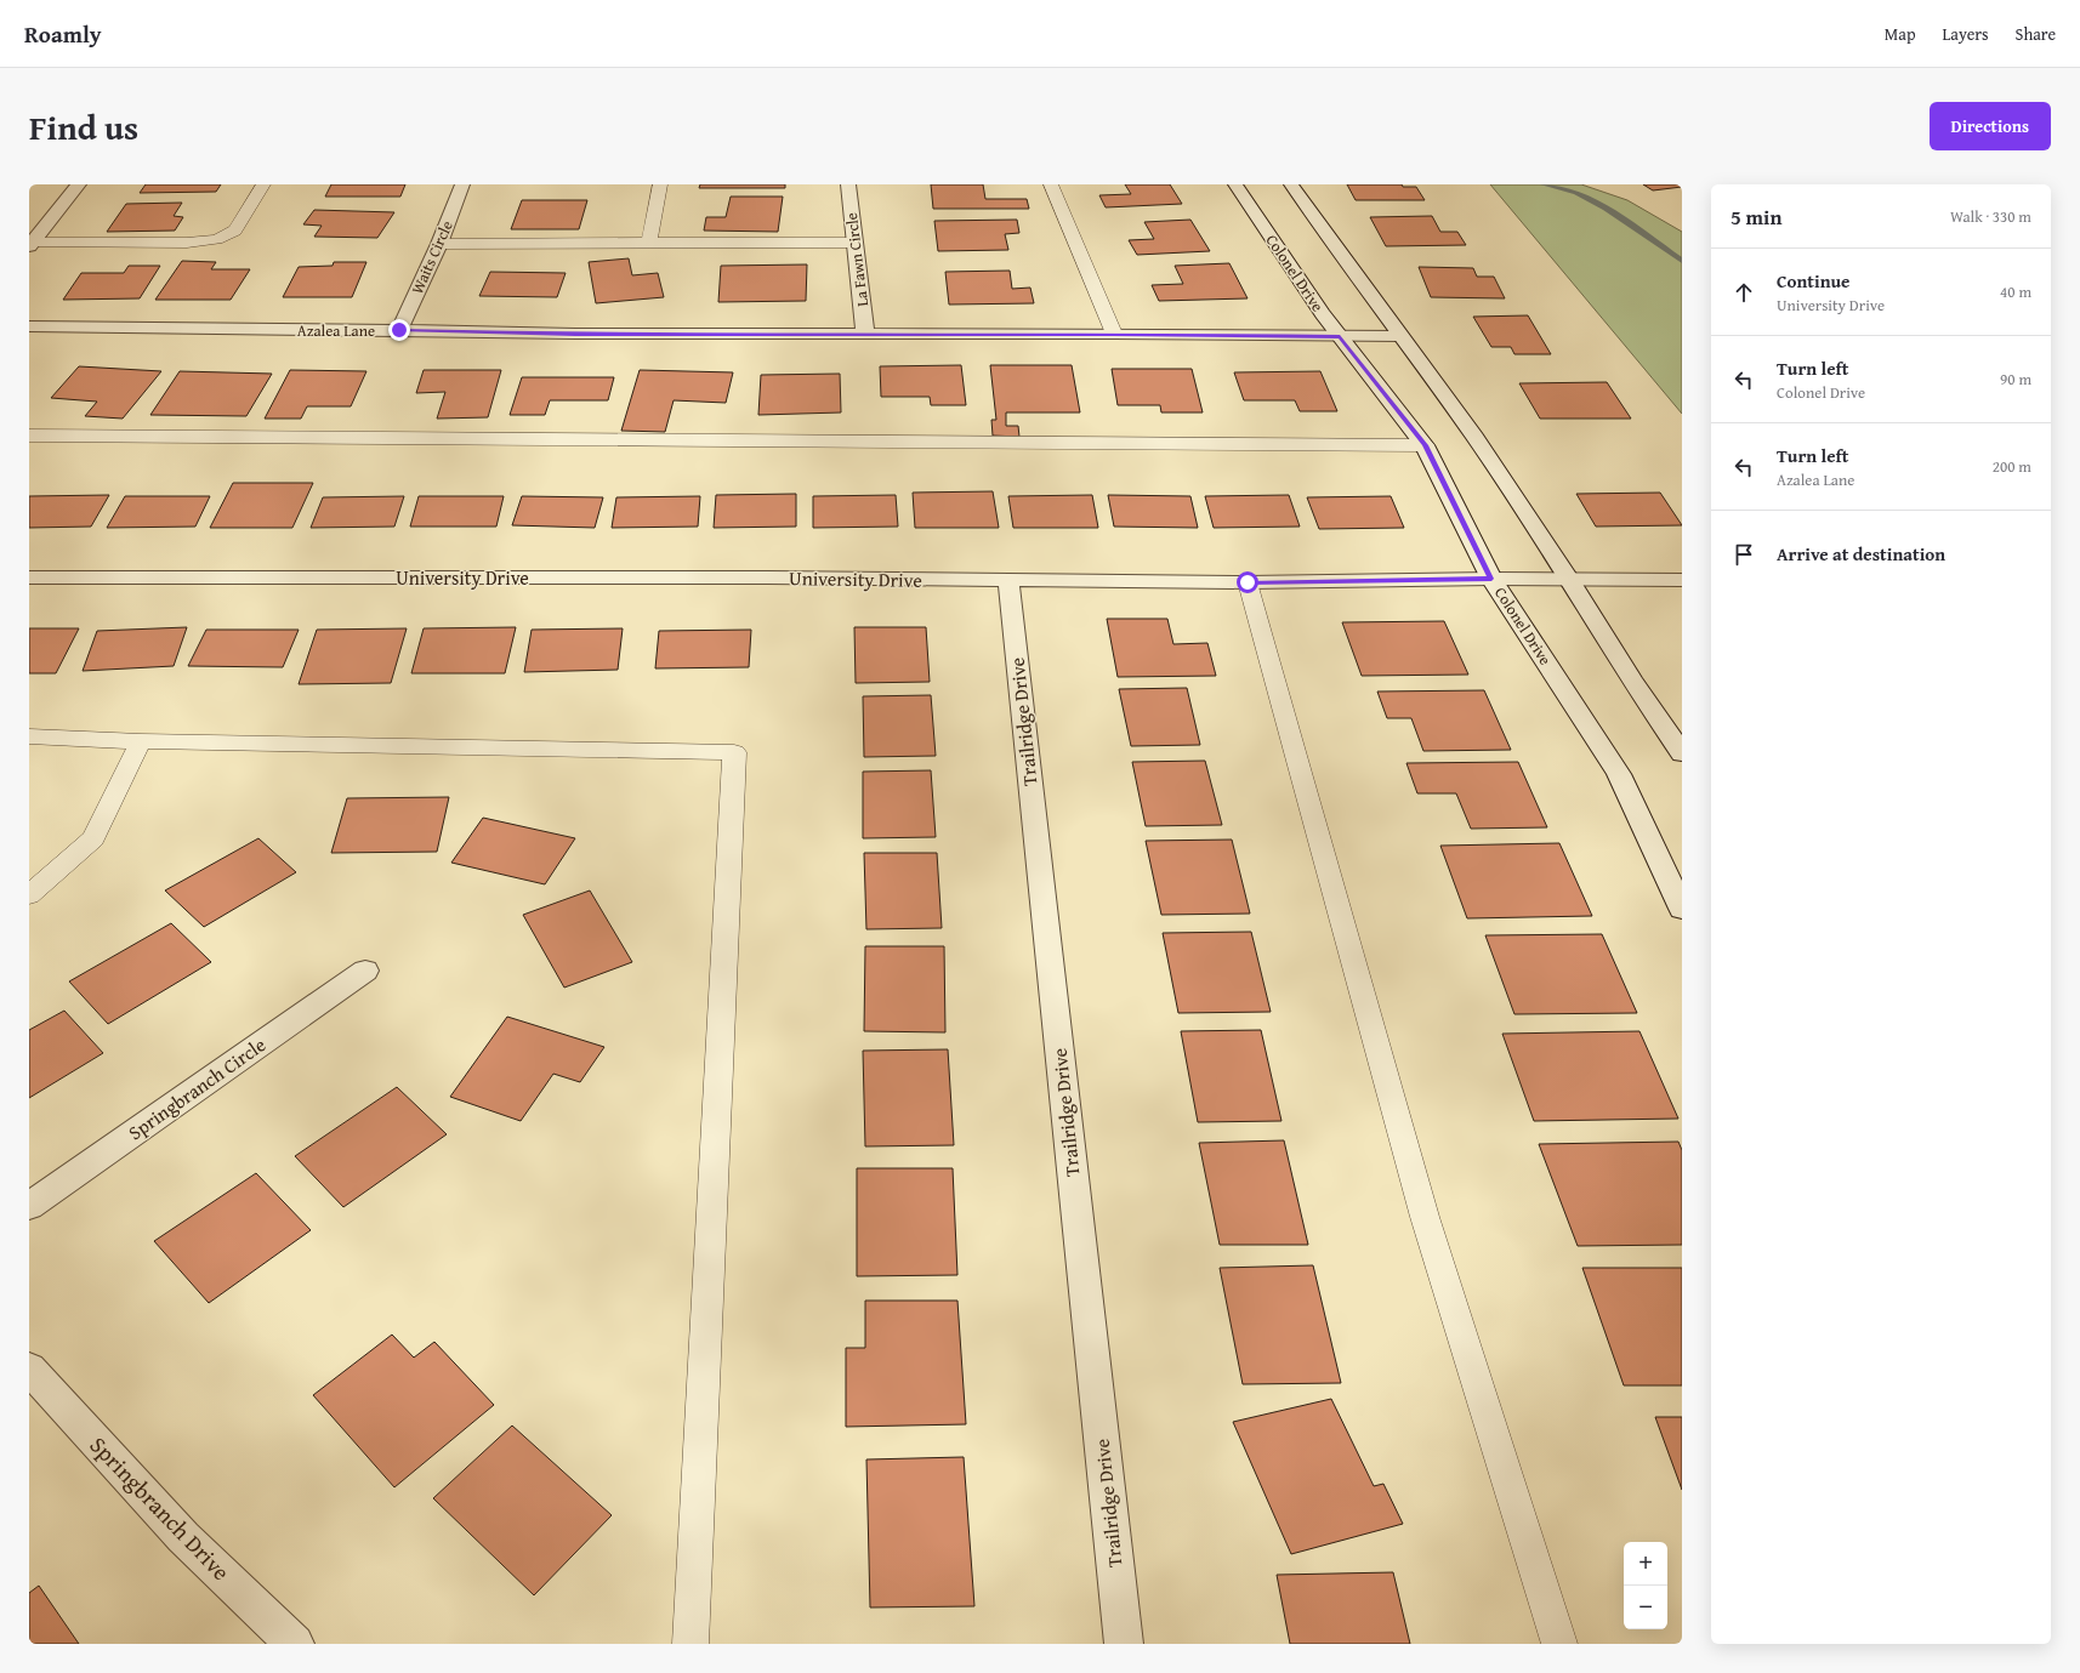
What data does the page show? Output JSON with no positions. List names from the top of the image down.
{
  "streets": {
    "street": [
      "Waits Circle",
      "La Fawn Circle",
      "Colonel Drive",
      "Azalea Lane",
      "University Drive",
      "Trailridge Drive",
      "Springbranch Circle",
      "Springbranch Drive"
    ]
  },
  "crossings": [
    ["Waits Circle", "Azalea Lane"],
    ["La Fawn Circle", "Azalea Lane"],
    ["Colonel Drive", "Azalea Lane"],
    ["Colonel Drive", "University Drive"],
    ["University Drive", "Trailridge Drive"]
  ],
  "page": {
    "header": "Roamly",
    "nav": ["Map", "Layers", "Share"],
    "title": "Find us",
    "buttons": "Directions",
    "heading": ["5 min", "Walk · 330 m"],
    "list": [
      ["Continue", "University Drive", "40 m"],
      ["Turn left", "Colonel Drive", "90 m"],
      ["Turn left", "Azalea Lane", "200 m"],
      "Arrive at destination"
    ],
    "map_buttons": ["+", "−"]
  }
}
